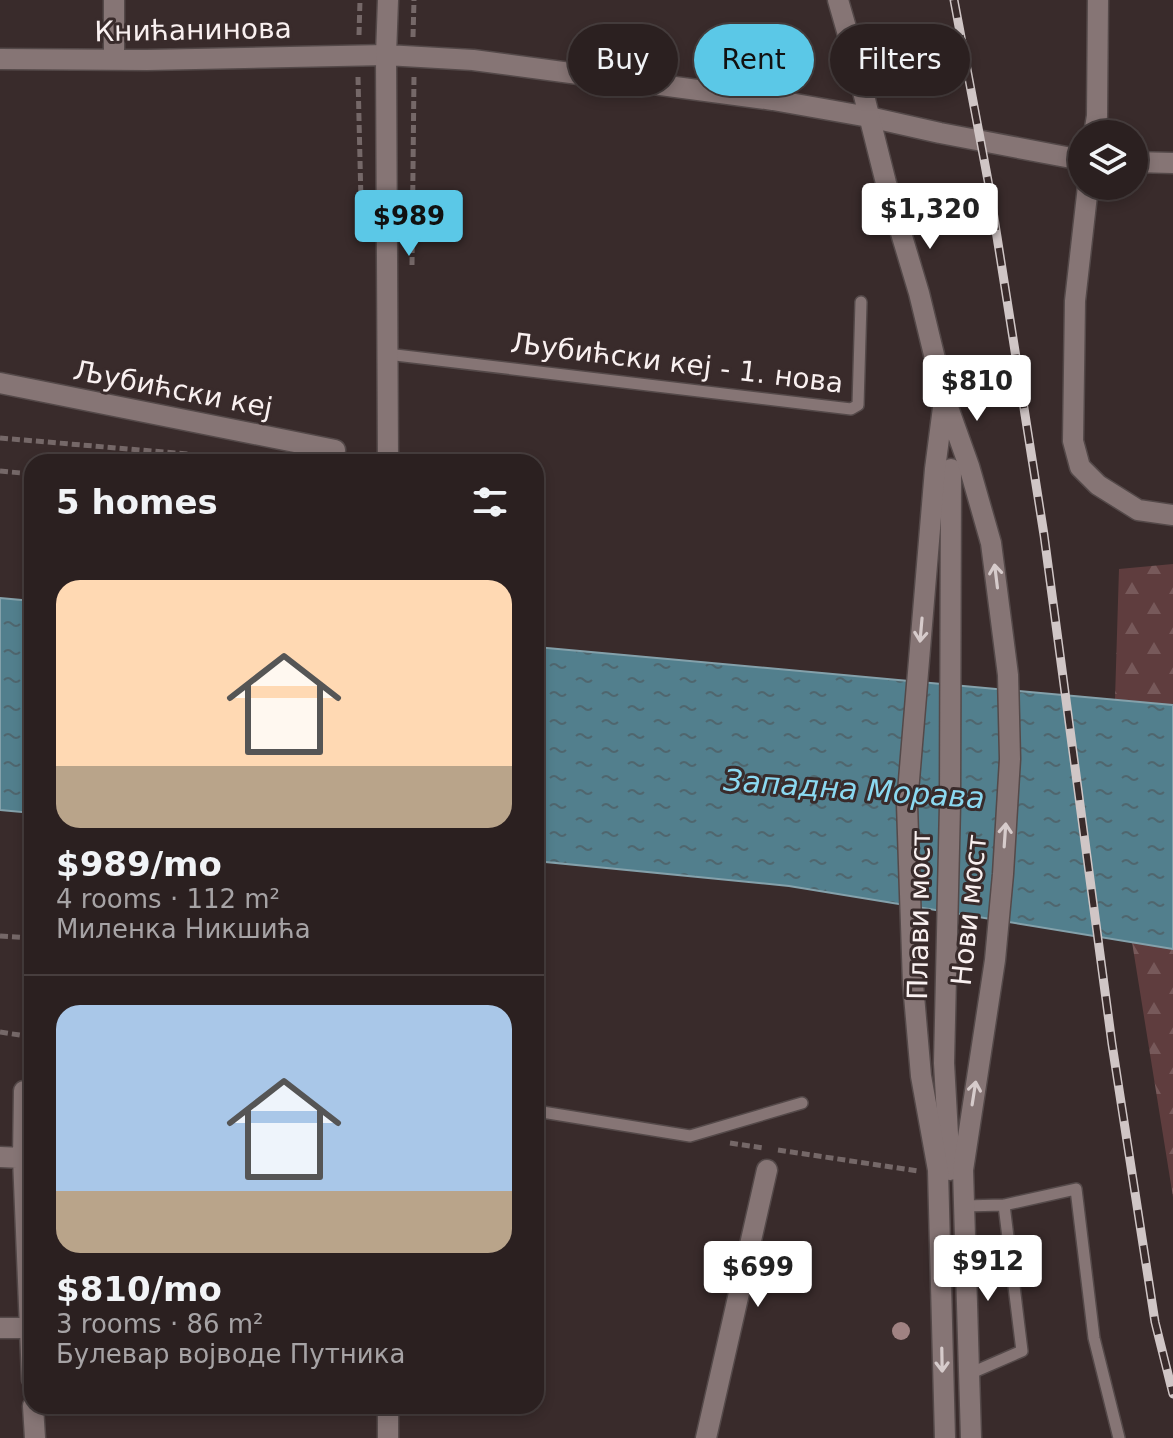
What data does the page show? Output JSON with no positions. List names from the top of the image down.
{
  "streets": {
    "main road": [
      "Книћанинова",
      "Љубићски кеј",
      "Нови мост",
      "Плави мост"
    ],
    "lane": ["Љубићски кеј - 1. нова"]
  },
  "crossings": [
    ["Нови мост", "Плави мост"]
  ],
  "water": ["Западна Морава"],
  "page": {
    "chip": ["Buy", "Rent", "Filters"],
    "price": [
      "$1,320",
      "$989",
      "$810",
      "$912",
      "$699"
    ],
    "heading": "5 homes",
    "list": [
      {
        "name": "$989/mo",
        "note": "4 rooms · 112 m² · Миленка Никшића"
      },
      {
        "name": "$810/mo",
        "note": "3 rooms · 86 m² · Булевар војводе Путника"
      }
    ]
  }
}
